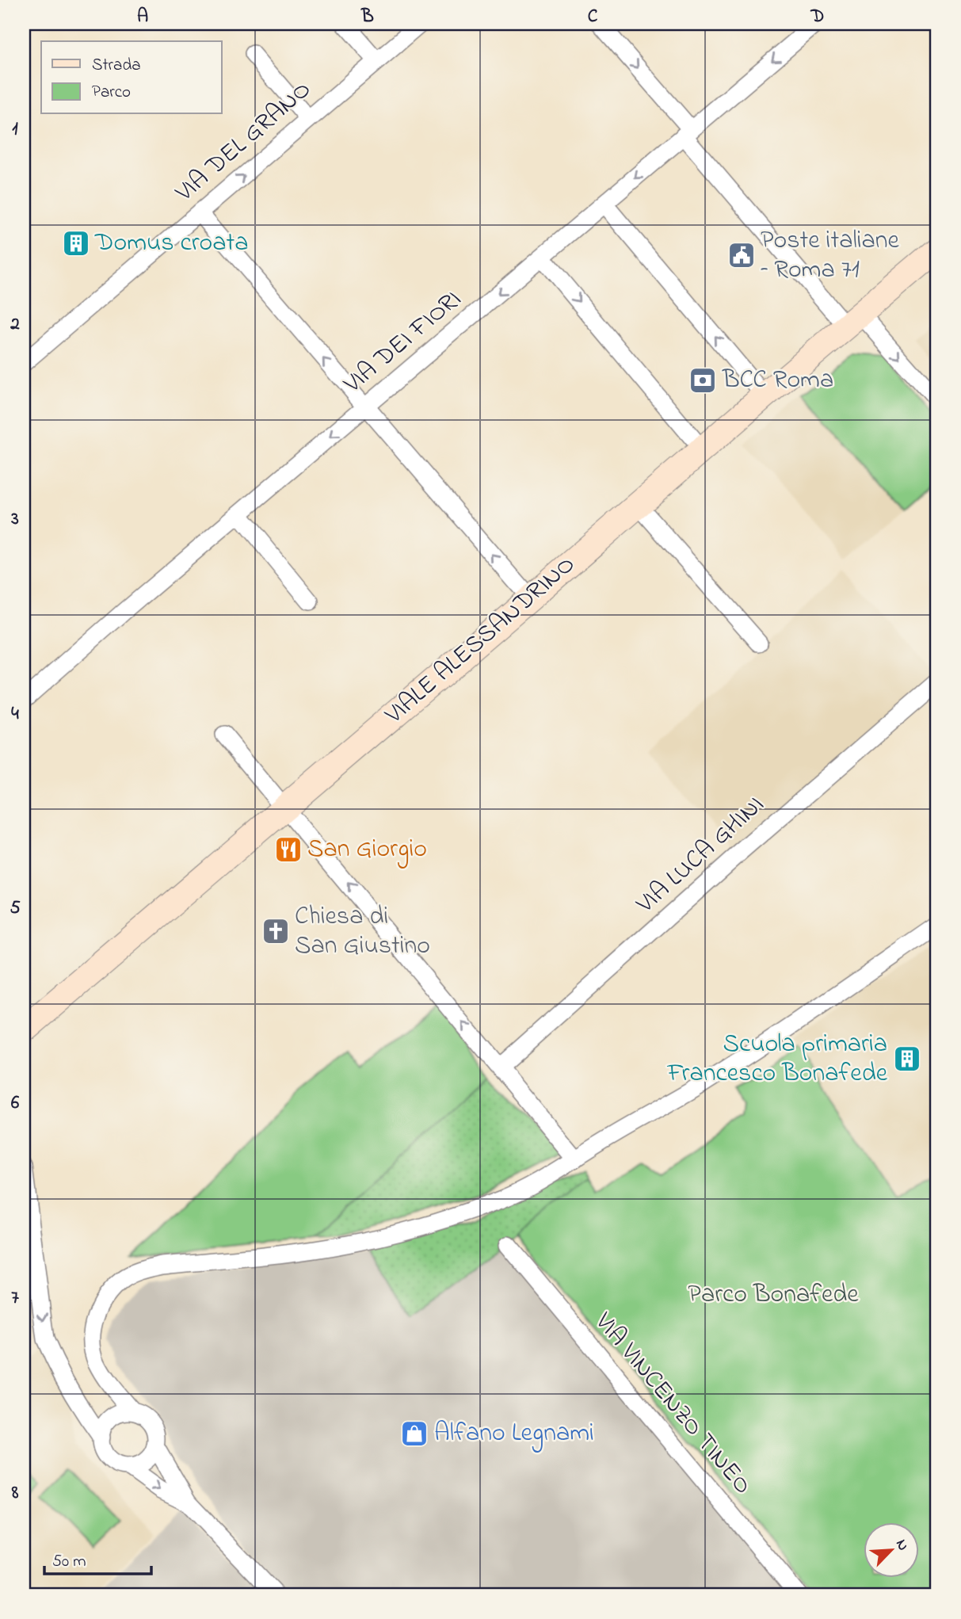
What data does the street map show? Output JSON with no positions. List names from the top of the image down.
{
  "streets": {
    "street": [
      "VIA DEL GRANO",
      "VIA DEI FIORI",
      "VIALE ALESSANDRINO",
      "VIA LUCA GHINI",
      "VIA VINCENZO TINEO"
    ]
  },
  "one_way": ["VIA DEI FIORI"],
  "parks": ["Parco Bonafede"],
  "places": {
    "building": ["Domus croata", "Scuola primaria Francesco Bonafede"],
    "public building": ["Poste italiane – Roma 71"],
    "bank": ["BCC Roma"],
    "restaurant": ["San Giorgio"],
    "church": ["Chiesa di San Giustino"],
    "shop": ["Alfano Legnami"]
  },
  "legend": ["Strada", "Parco"],
  "scale_bar": "50 m",
  "north": "top right",
  "grid": {
    "columns": [
      "A",
      "B",
      "C",
      "D"
    ],
    "rows": [
      "1",
      "2",
      "3",
      "4",
      "5",
      "6",
      "7",
      "8"
    ]
  }
}
